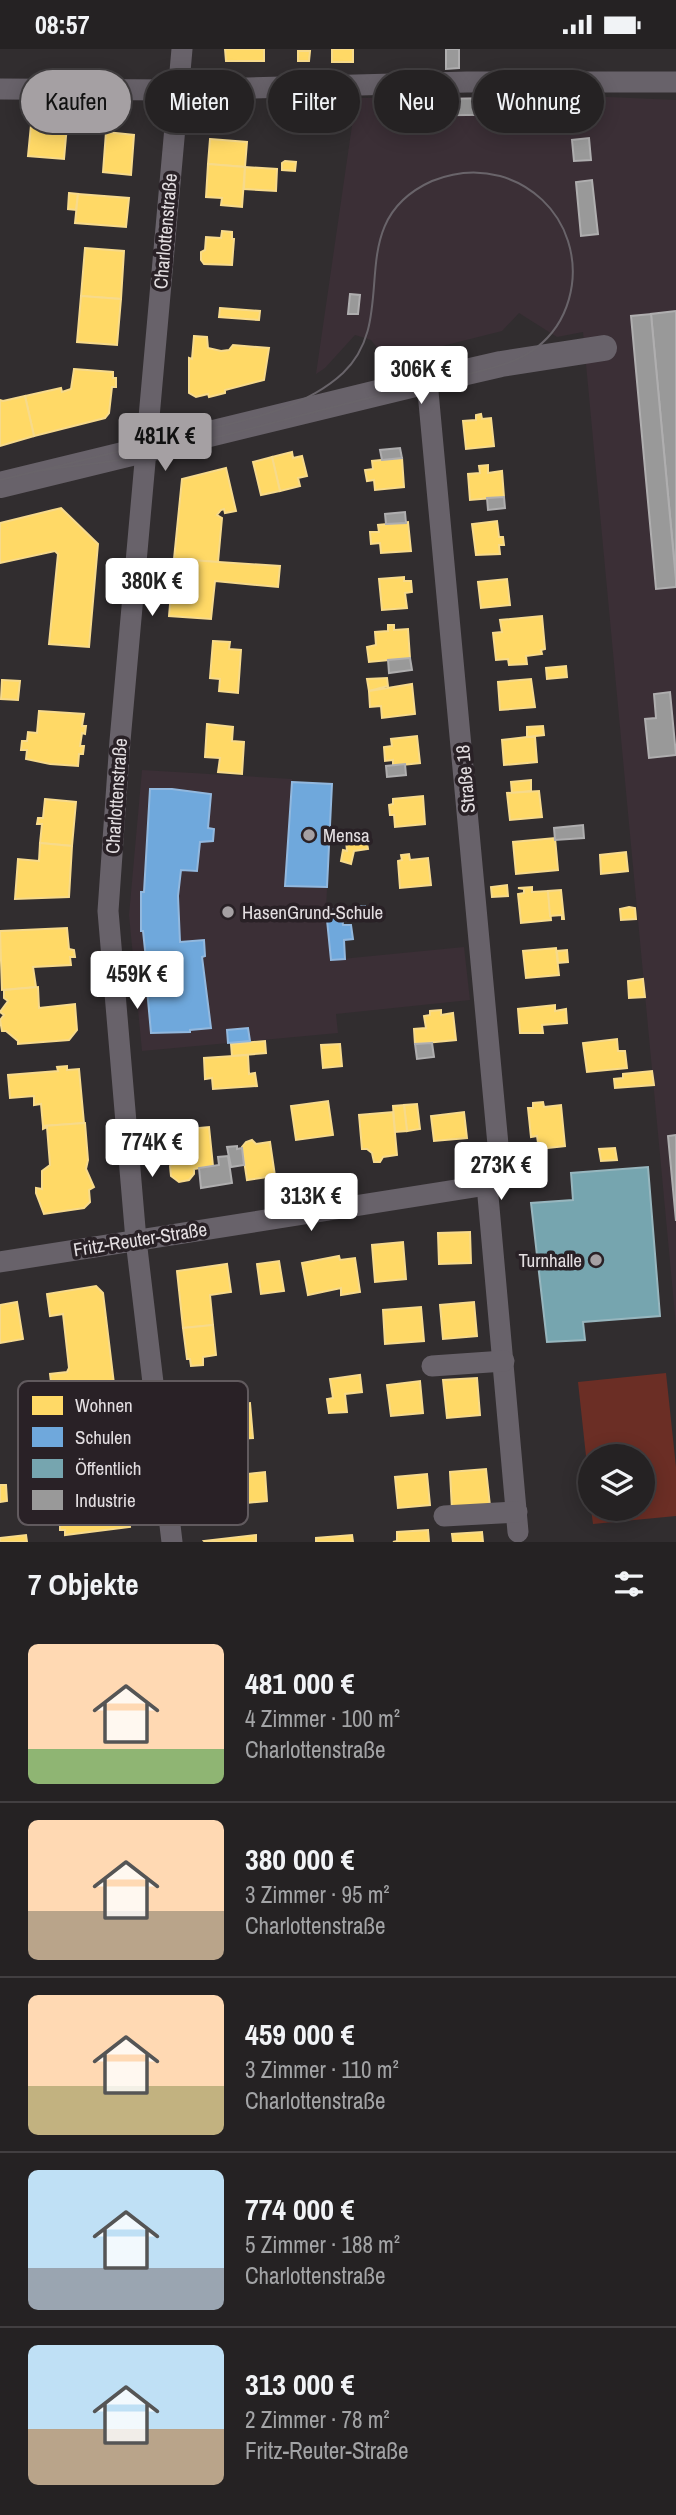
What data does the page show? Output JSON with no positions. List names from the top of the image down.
{
  "streets": {
    "street": ["Charlottenstraße", "Straße 18", "Fritz-Reuter-Straße"]
  },
  "crossings": [
    ["Charlottenstraße", "Fritz-Reuter-Straße"],
    ["Straße 18", "Fritz-Reuter-Straße"]
  ],
  "places": ["Mensa", "HasenGrund-Schule", "Turnhalle"],
  "legend": [
    "Wohnen",
    "Schulen",
    "Öffentlich",
    "Industrie"
  ],
  "page": {
    "status": "08:57",
    "chip": [
      "Kaufen",
      "Mieten",
      "Filter",
      "Neu",
      "Wohnung"
    ],
    "price": [
      "306K €",
      "481K €",
      "380K €",
      "459K €",
      "774K €",
      "273K €",
      "313K €"
    ],
    "heading": "7 Objekte",
    "list": [
      {
        "name": "481 000 €",
        "note": "4 Zimmer · 100 m² · Charlottenstraße"
      },
      {
        "name": "380 000 €",
        "note": "3 Zimmer · 95 m² · Charlottenstraße"
      },
      {
        "name": "459 000 €",
        "note": "3 Zimmer · 110 m² · Charlottenstraße"
      },
      {
        "name": "774 000 €",
        "note": "5 Zimmer · 188 m² · Charlottenstraße"
      },
      {
        "name": "313 000 €",
        "note": "2 Zimmer · 78 m² · Fritz-Reuter-Straße"
      }
    ]
  }
}
